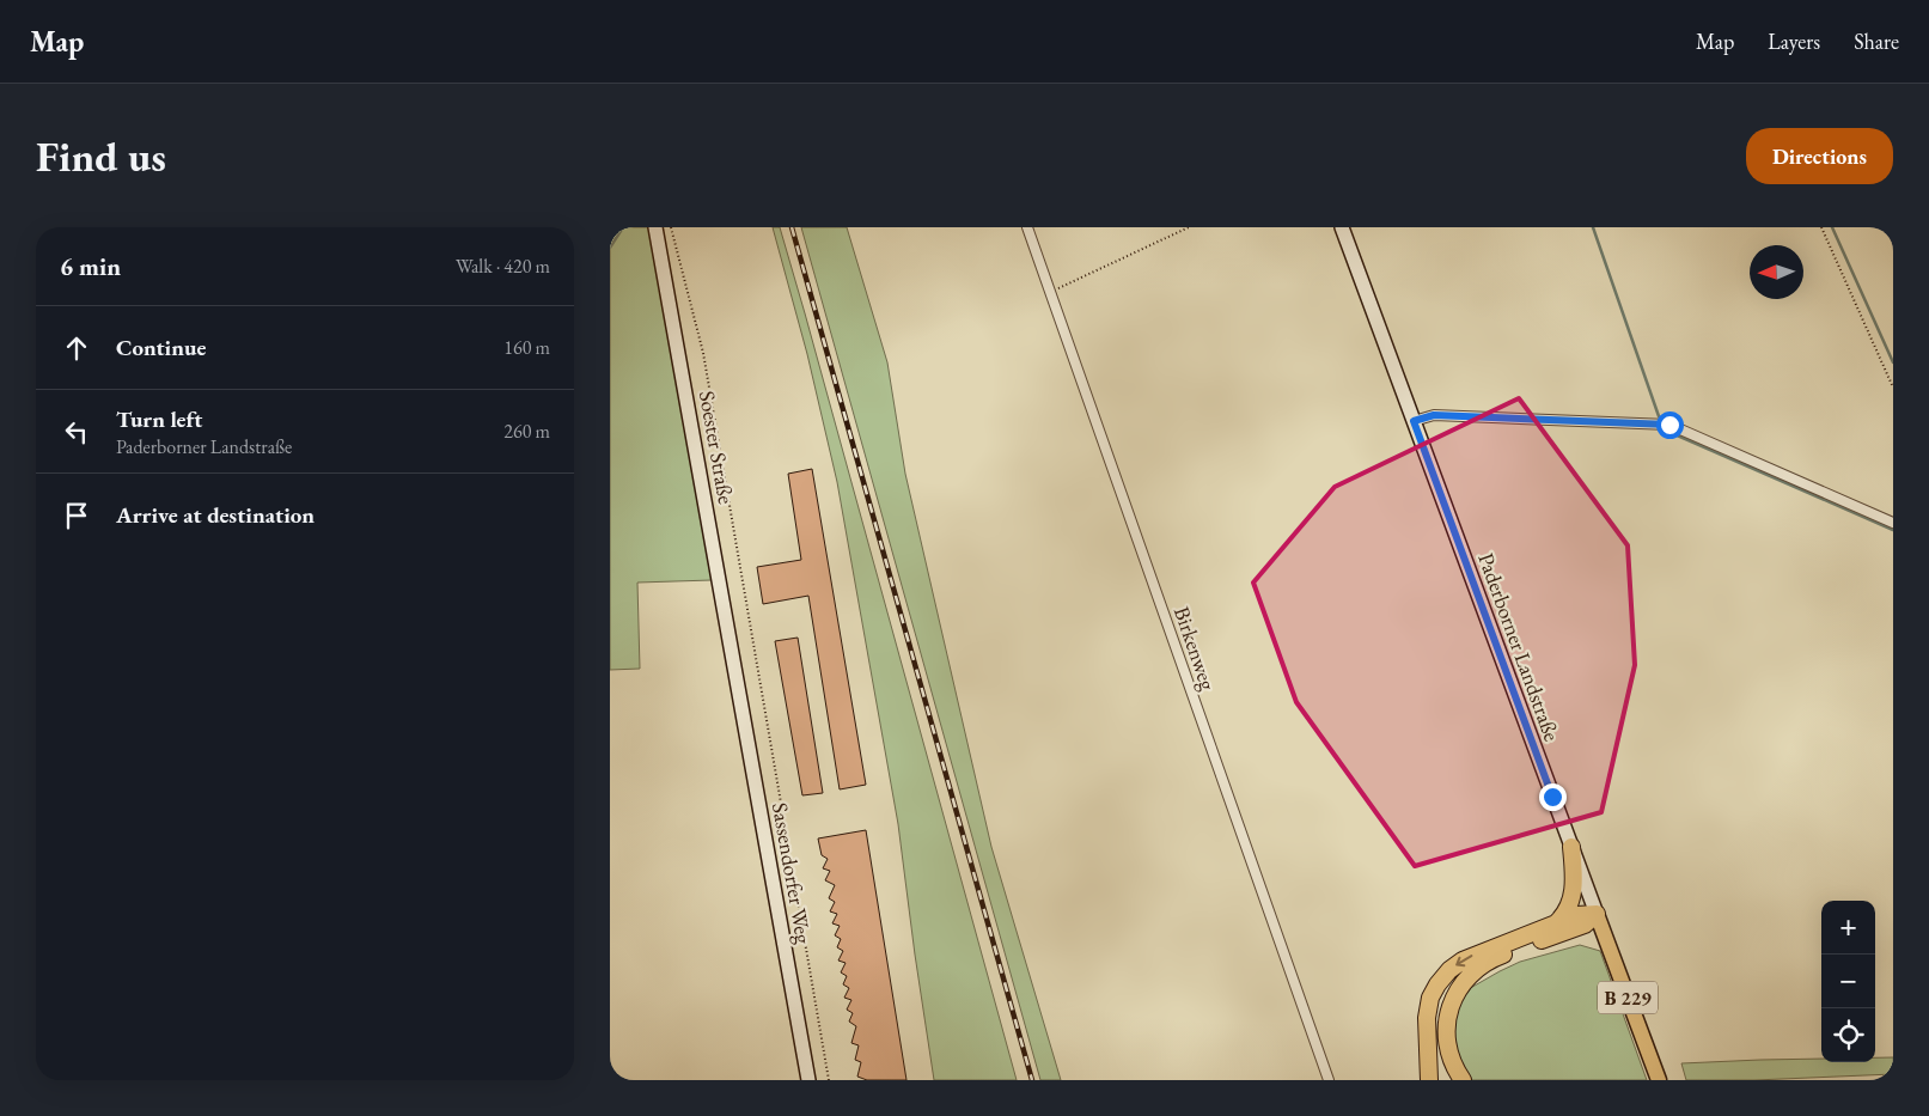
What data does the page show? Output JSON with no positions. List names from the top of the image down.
{
  "streets": {
    "main road": ["Paderborner Landstraße", "B 229"],
    "street": ["Soester Straße", "Birkenweg", "Sassendorfer Weg"]
  },
  "crossings": [
    ["Soester Straße", "Sassendorfer Weg"]
  ],
  "north": "left",
  "page": {
    "header": "Map",
    "nav": ["Map", "Layers", "Share"],
    "buttons": "Directions",
    "title": "Find us",
    "heading": ["6 min", "Walk · 420 m"],
    "list": [
      ["Continue", "160 m"],
      ["Turn left", "Paderborner Landstraße", "260 m"],
      "Arrive at destination"
    ],
    "map_buttons": ["+", "−"]
  }
}
